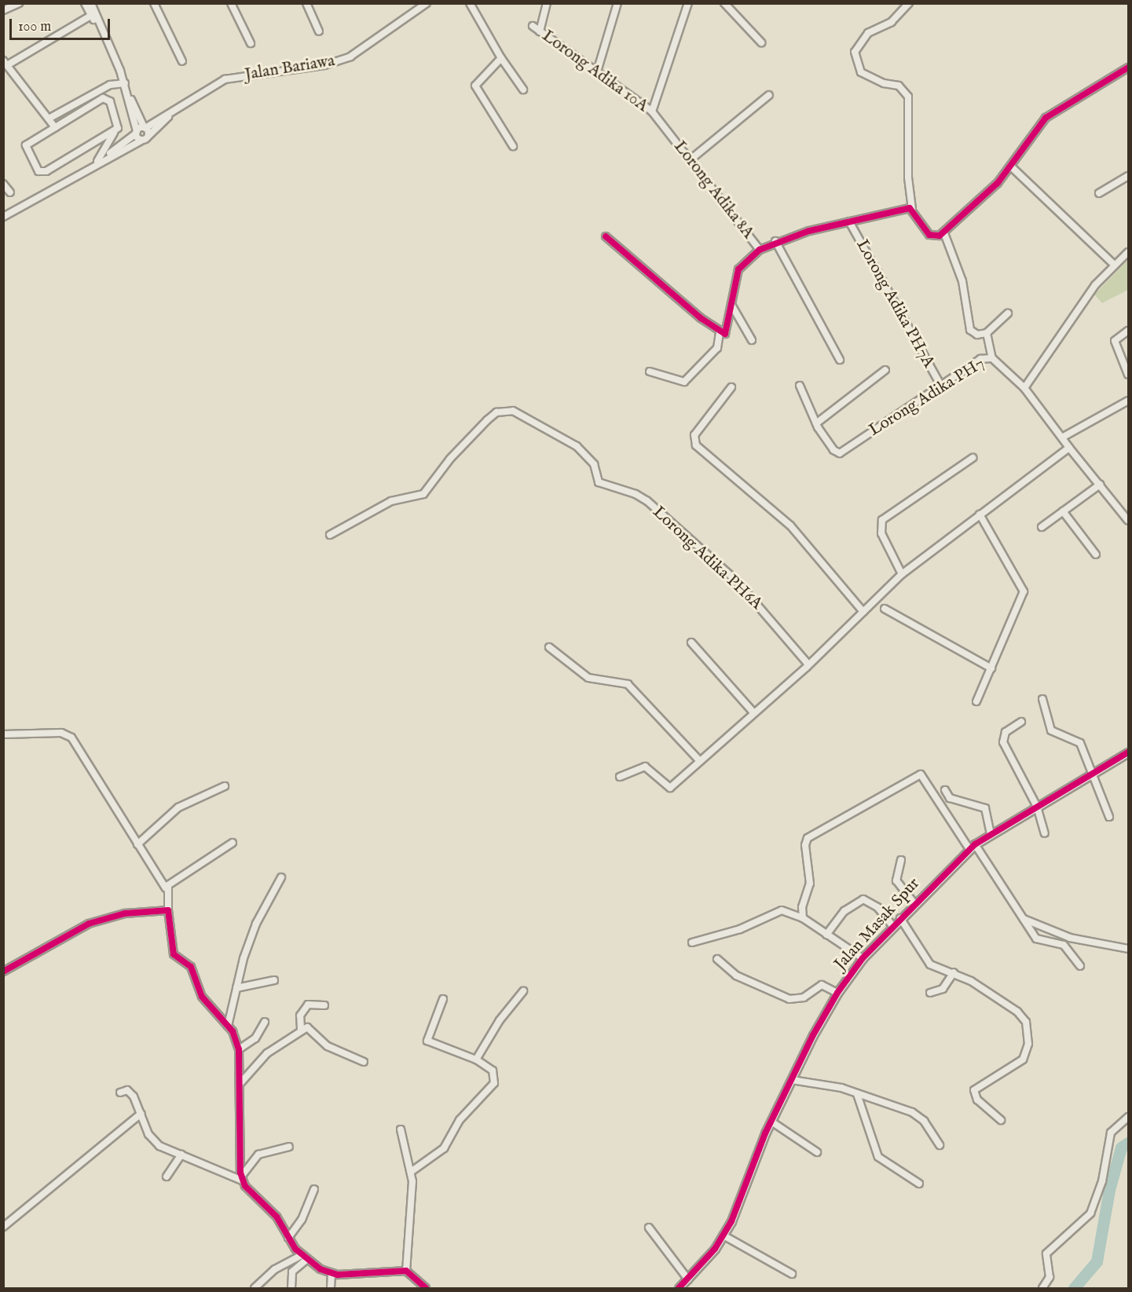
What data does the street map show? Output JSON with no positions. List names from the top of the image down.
{
  "streets": {
    "street": [
      "Jalan Bariawa",
      "Lorong Adika 10A",
      "Lorong Adika 8A",
      "Lorong Adika PH7A",
      "Lorong Adika PH7",
      "Lorong Adika PH6A",
      "Jalan Masak Spur"
    ]
  },
  "crossings": [
    ["Lorong Adika 10A", "Lorong Adika 8A"],
    ["Lorong Adika PH7A", "Lorong Adika PH7"]
  ],
  "scale_bar": "100 m"
}
